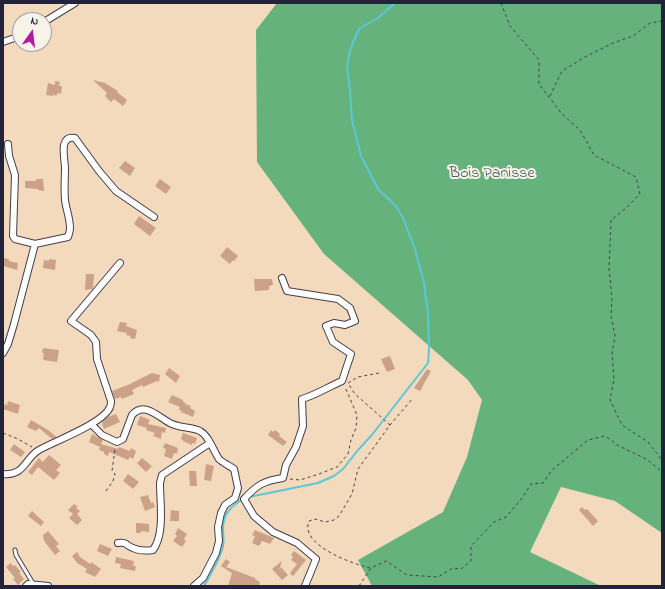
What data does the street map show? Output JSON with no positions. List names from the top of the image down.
{
  "parks": ["Bois Panisse"],
  "north": "top"
}
